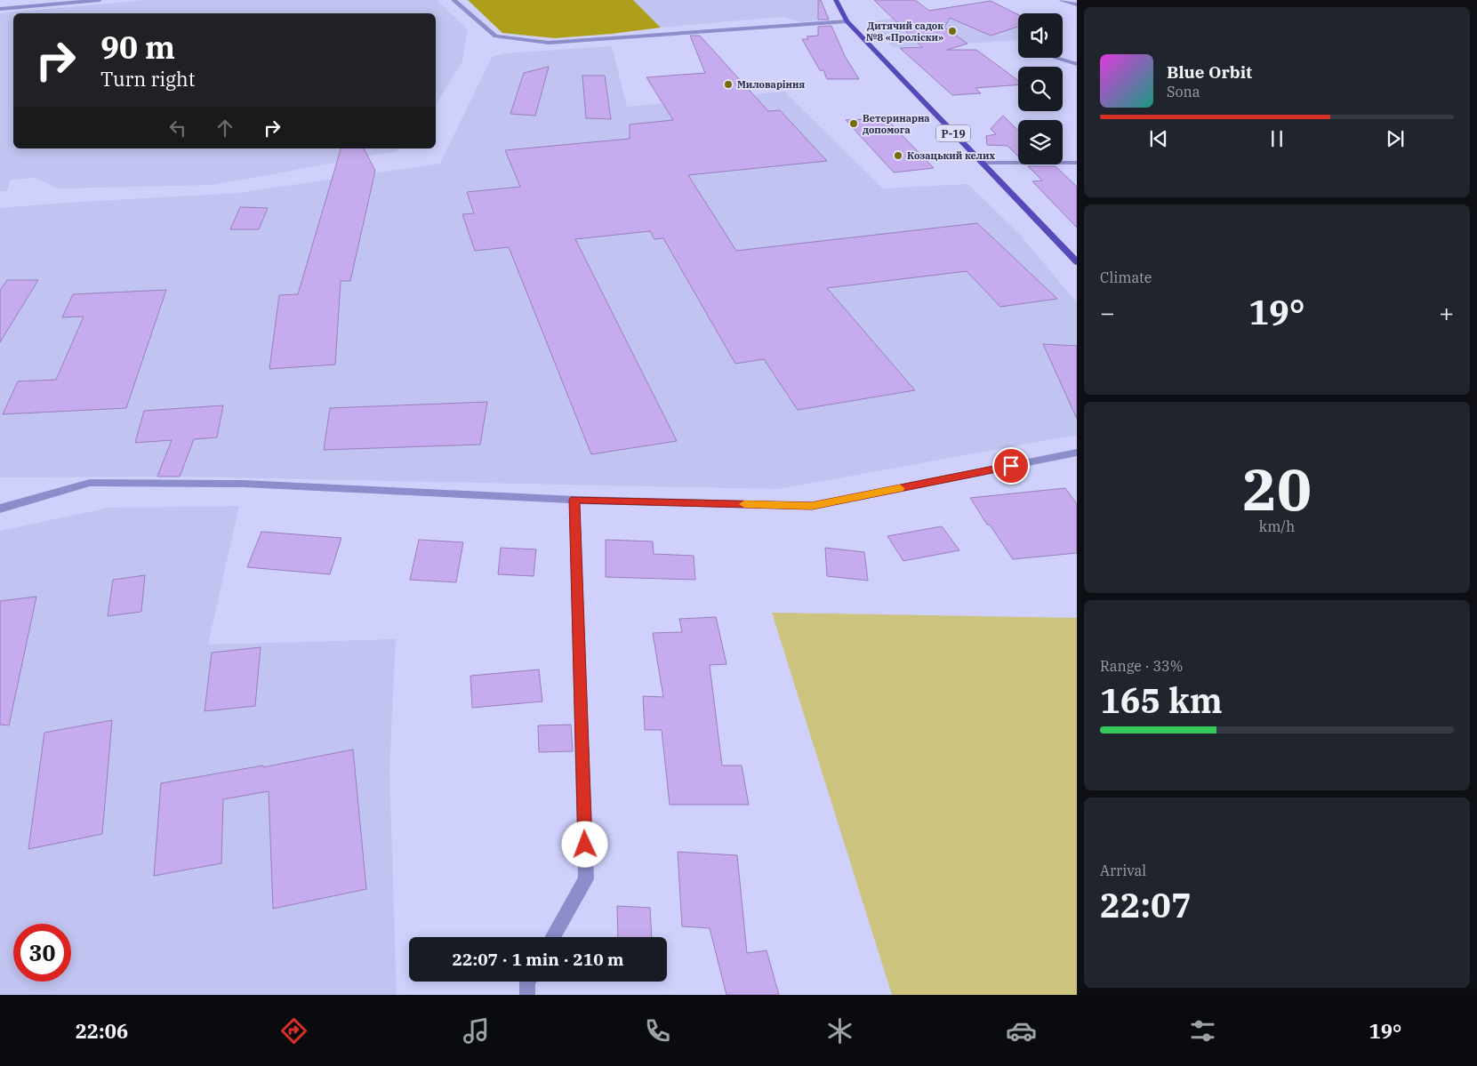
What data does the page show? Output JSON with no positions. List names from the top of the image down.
{
  "streets": {
    "main road": ["Р-19"]
  },
  "places": [
    "Дитячий садок №8 «Проліски»",
    "Миловаріння",
    "Ветеринарна допомога",
    "Козацький келих"
  ],
  "page": {
    "turn": ["90 m", "Turn right"],
    "song": ["Blue Orbit", "Sona"],
    "tile": [
      "Climate",
      ["20", "km/h"],
      ["Range · 33%", "165 km"],
      ["Arrival", "22:07"]
    ],
    "heat": ["−", "19°", "+"],
    "limit": "30",
    "trip": "22:07 · 1 min · 210 m",
    "tabs": ["22:06", "19°"]
  }
}
